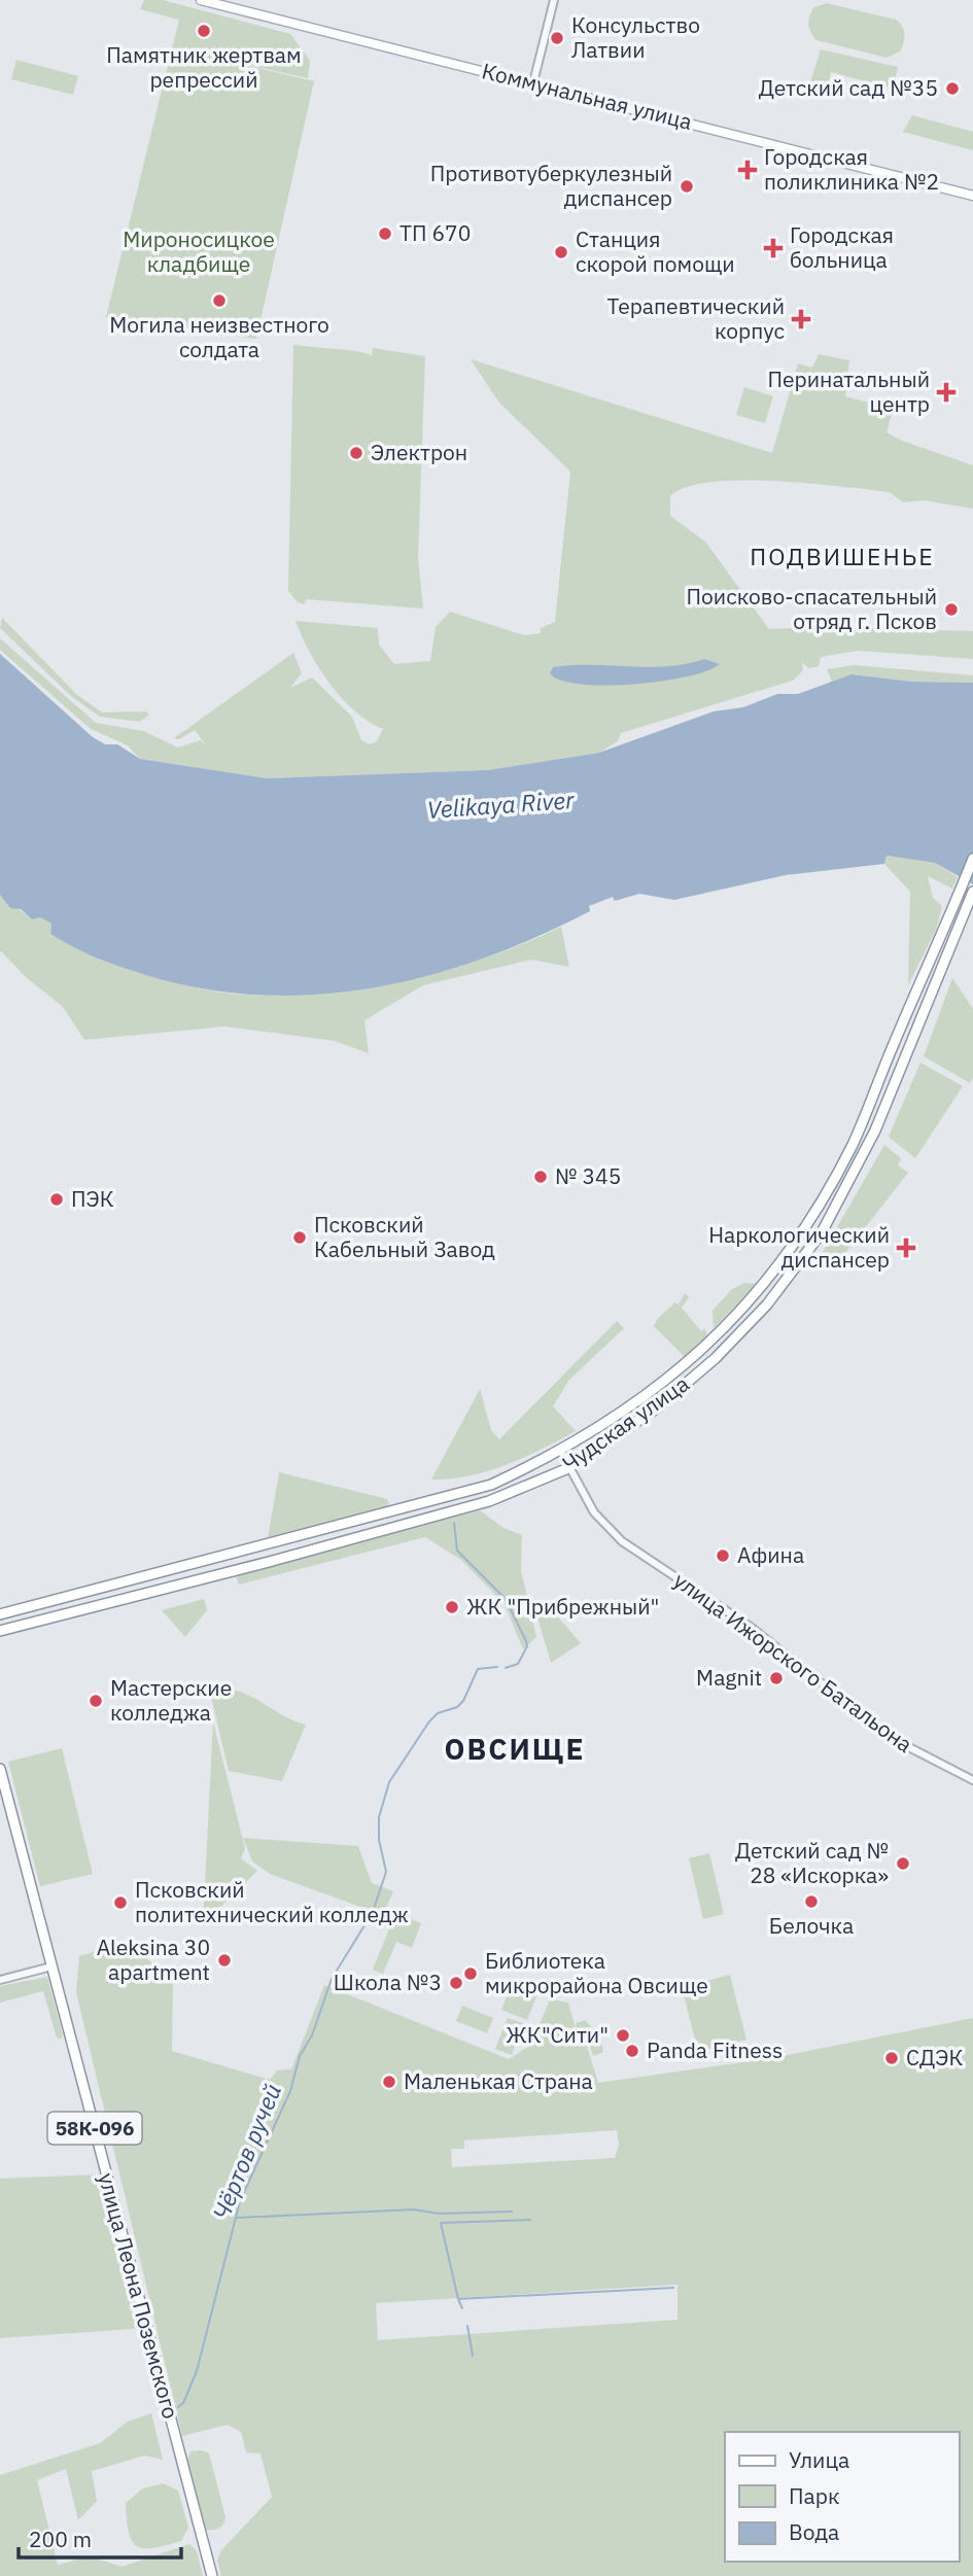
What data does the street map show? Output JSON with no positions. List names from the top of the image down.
{
  "streets": {
    "highway": ["Чудская улица", "58К-096", "улица Леона Поземского"],
    "main road": ["Коммунальная улица"],
    "street": ["улица Ижорского Батальона"]
  },
  "crossings": [
    ["Чудская улица", "улица Ижорского Батальона"]
  ],
  "districts": ["ПОДВИШЕНЬЕ", "ОВСИЩЕ"],
  "water": ["Velikaya River", "Чёртов ручей"],
  "parks": ["Мироносицкое кладбище"],
  "places": {
    "other": [
      "Памятник жертвам репрессий",
      "Консульство Латвии",
      "Детский сад №35",
      "Противотуберкулезный диспансер",
      "ТП 670",
      "Станция скорой помощи",
      "Могила неизвестного солдата",
      "Электрон",
      "Поисково-спасательный отряд г. Псков",
      "№ 345",
      "ПЭК",
      "Псковский Кабельный Завод",
      "Афина",
      "ЖК \"Прибрежный\"",
      "Magnit",
      "Мастерские колледжа",
      "Детский сад № 28 «Искорка»",
      "Белочка",
      "Псковский политехнический колледж",
      "Aleksina 30 apartment",
      "Библиотека микрорайона Овсище",
      "Школа №3",
      "ЖК\"Сити\"",
      "Panda Fitness",
      "СДЭК",
      "Маленькая Страна"
    ],
    "health": [
      "Городская поликлиника №2",
      "Городская больница",
      "Терапевтический корпус",
      "Перинатальный центр",
      "Наркологический диспансер"
    ]
  },
  "legend": ["Улица", "Парк", "Вода"],
  "scale_bar": "200 m"
}
